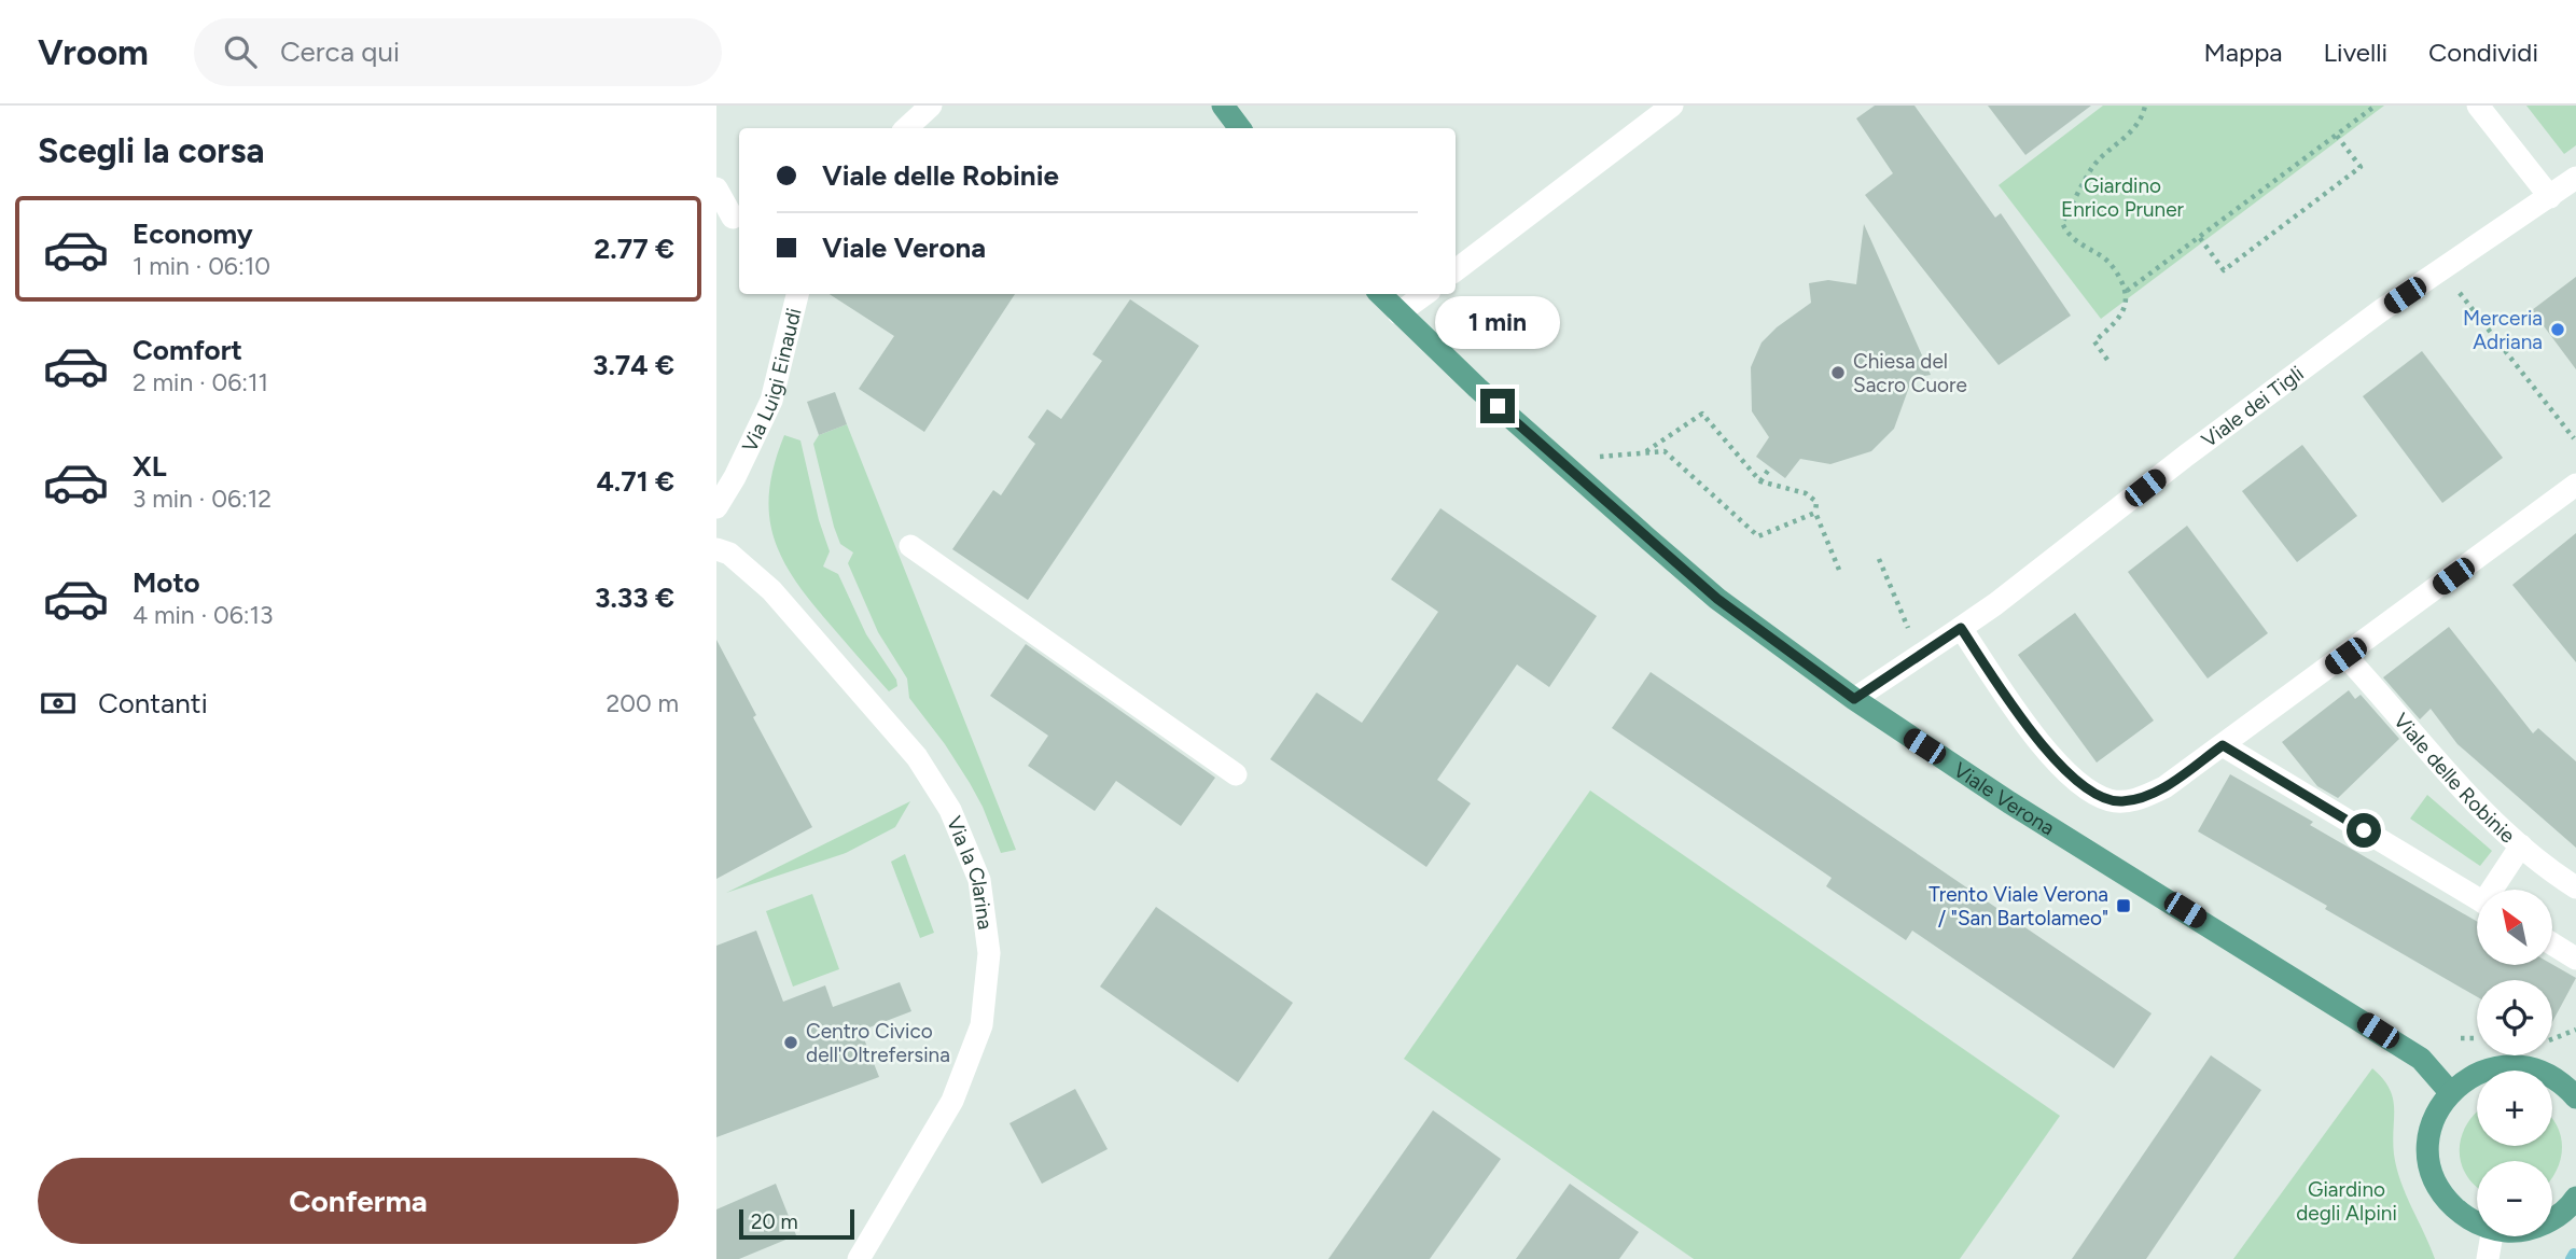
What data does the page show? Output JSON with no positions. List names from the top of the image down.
{
  "streets": {
    "main road": ["Viale Verona"],
    "street": [
      "Via Luigi Einaudi",
      "Viale dei Tigli",
      "Viale delle Robinie",
      "Via la Clarina"
    ]
  },
  "crossings": [
    ["Viale dei Tigli", "Viale Verona"]
  ],
  "parks": ["Giardino Enrico Pruner", "Giardino degli Alpini"],
  "places": {
    "other": ["Merceria Adriana", "Chiesa del Sacro Cuore", "Centro Civico dell'Oltrefersina"],
    "transit": ["Trento Viale Verona / \"San Bartolameo\""]
  },
  "scale_bar": "20 m",
  "north": "top left",
  "page": {
    "header": "Vroom",
    "search": "Cerca qui",
    "nav": ["Mappa", "Livelli", "Condividi"],
    "heading": "Scegli la corsa",
    "banner": ["Viale delle Robinie", "Viale Verona"],
    "list": [
      {
        "name": "Economy",
        "note": "1 min · 06:10",
        "value": "2.77 €"
      },
      {
        "name": "Comfort",
        "note": "2 min · 06:11",
        "value": "3.74 €"
      },
      {
        "name": "XL",
        "note": "3 min · 06:12",
        "value": "4.71 €"
      },
      {
        "name": "Moto",
        "note": "4 min · 06:13",
        "value": "3.33 €"
      }
    ],
    "bubble": "1 min",
    "pay": ["Contanti", "200 m"],
    "map_buttons": ["+", "−"],
    "buttons": "Conferma",
    "scale": "20 m"
  }
}
